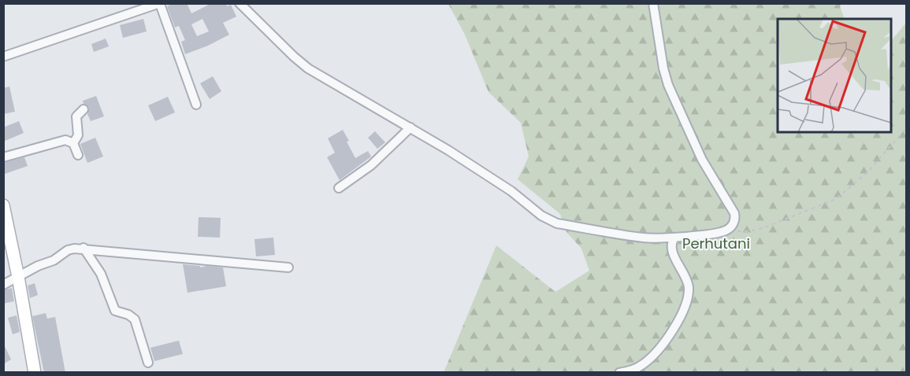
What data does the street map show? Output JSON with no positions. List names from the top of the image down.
{
  "parks": ["Perhutani"]
}
